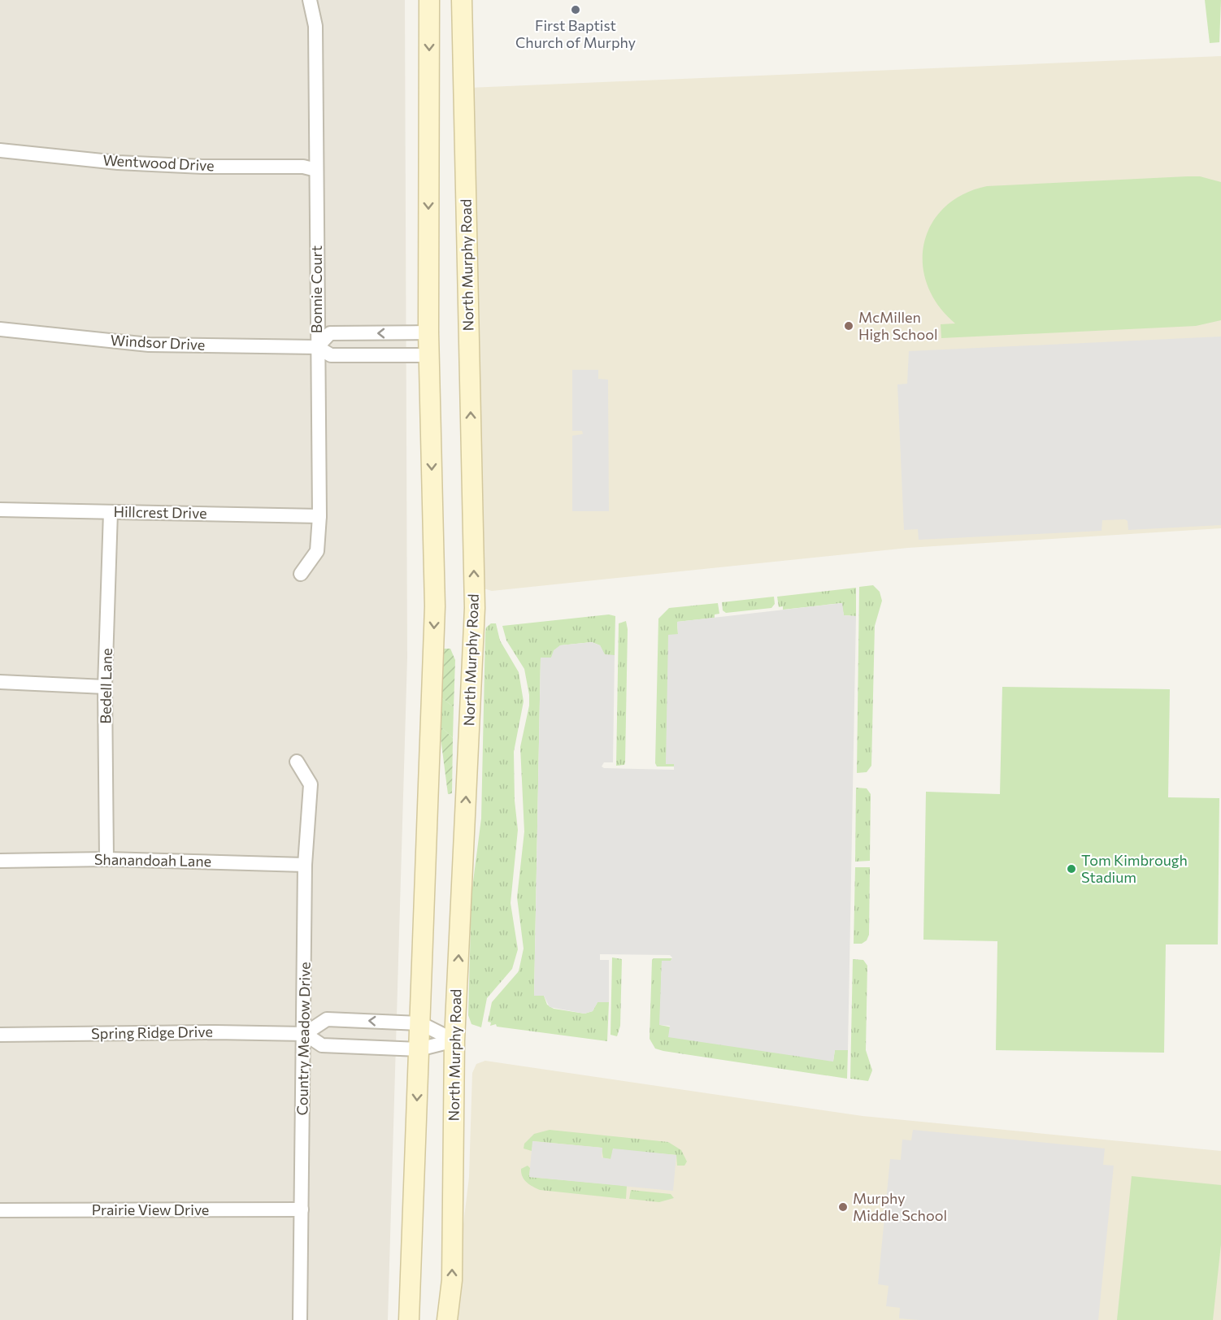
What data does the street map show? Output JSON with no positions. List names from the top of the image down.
{
  "streets": {
    "main road": ["North Murphy Road"],
    "street": [
      "Wentwood Drive",
      "Bonnie Court",
      "Windsor Drive",
      "Hillcrest Drive",
      "Bedell Lane",
      "Shanandoah Lane",
      "Spring Ridge Drive",
      "Country Meadow Drive",
      "Prairie View Drive"
    ]
  },
  "crossings": [
    ["Wentwood Drive", "Bonnie Court"],
    ["North Murphy Road", "Spring Ridge Drive"],
    ["Bonnie Court", "Windsor Drive"],
    ["Bonnie Court", "Hillcrest Drive"],
    ["Hillcrest Drive", "Bedell Lane"],
    ["Bedell Lane", "Shanandoah Lane"],
    ["Shanandoah Lane", "Country Meadow Drive"],
    ["Spring Ridge Drive", "Country Meadow Drive"],
    ["Country Meadow Drive", "Prairie View Drive"]
  ],
  "places": [
    "First Baptist Church of Murphy",
    "McMillen High School",
    "Tom Kimbrough Stadium",
    "Murphy Middle School"
  ]
}
